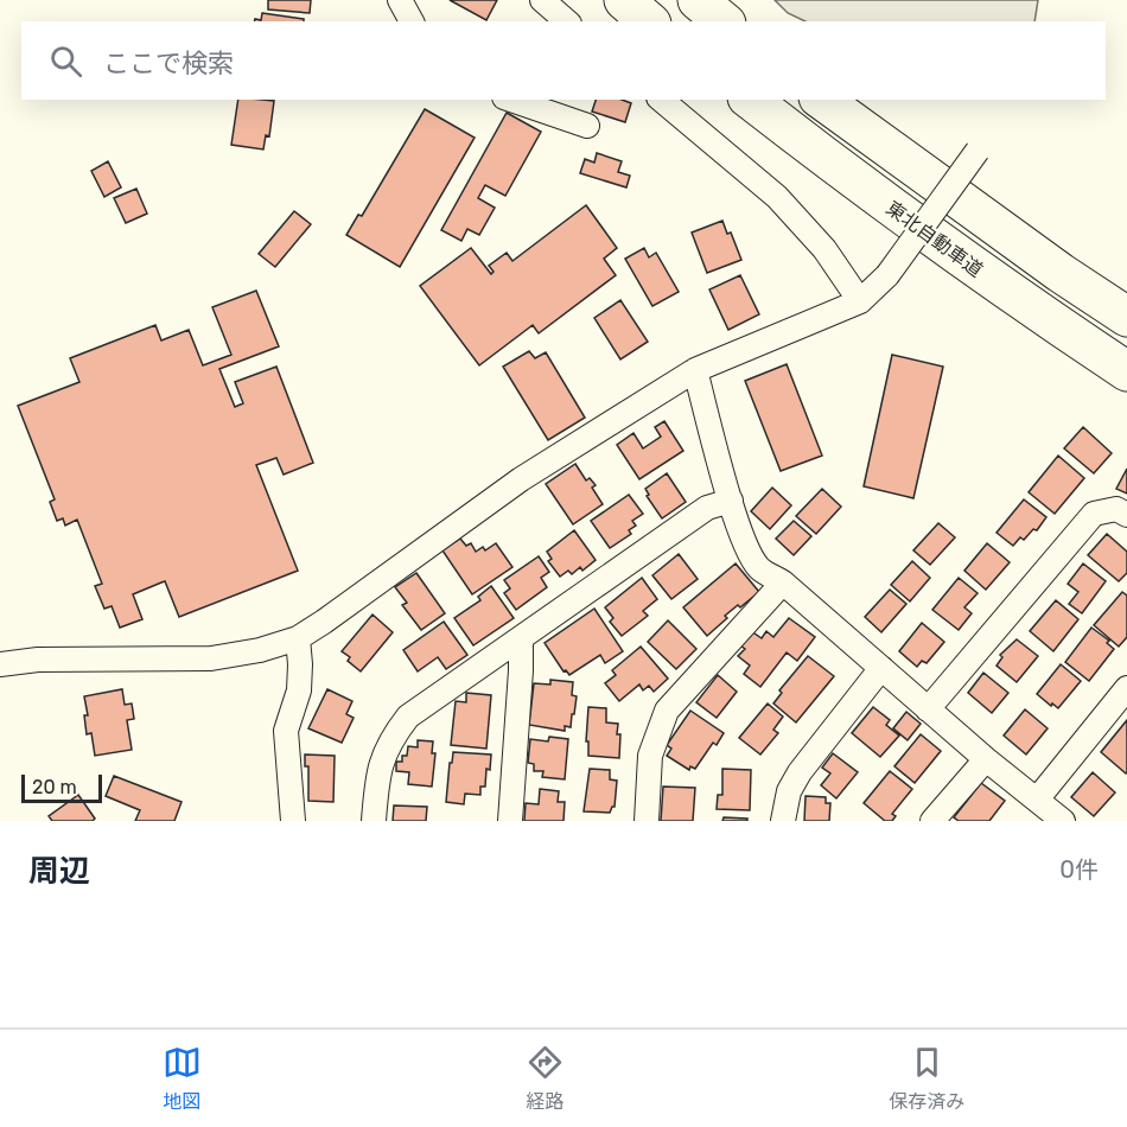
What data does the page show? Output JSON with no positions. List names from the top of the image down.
{
  "streets": {
    "highway": ["東北自動車道"]
  },
  "scale_bar": "20 m",
  "page": {
    "search": "ここで検索",
    "scale": "20 m",
    "heading": ["周辺", "0件"],
    "nav": ["地図", "経路", "保存済み"]
  }
}
